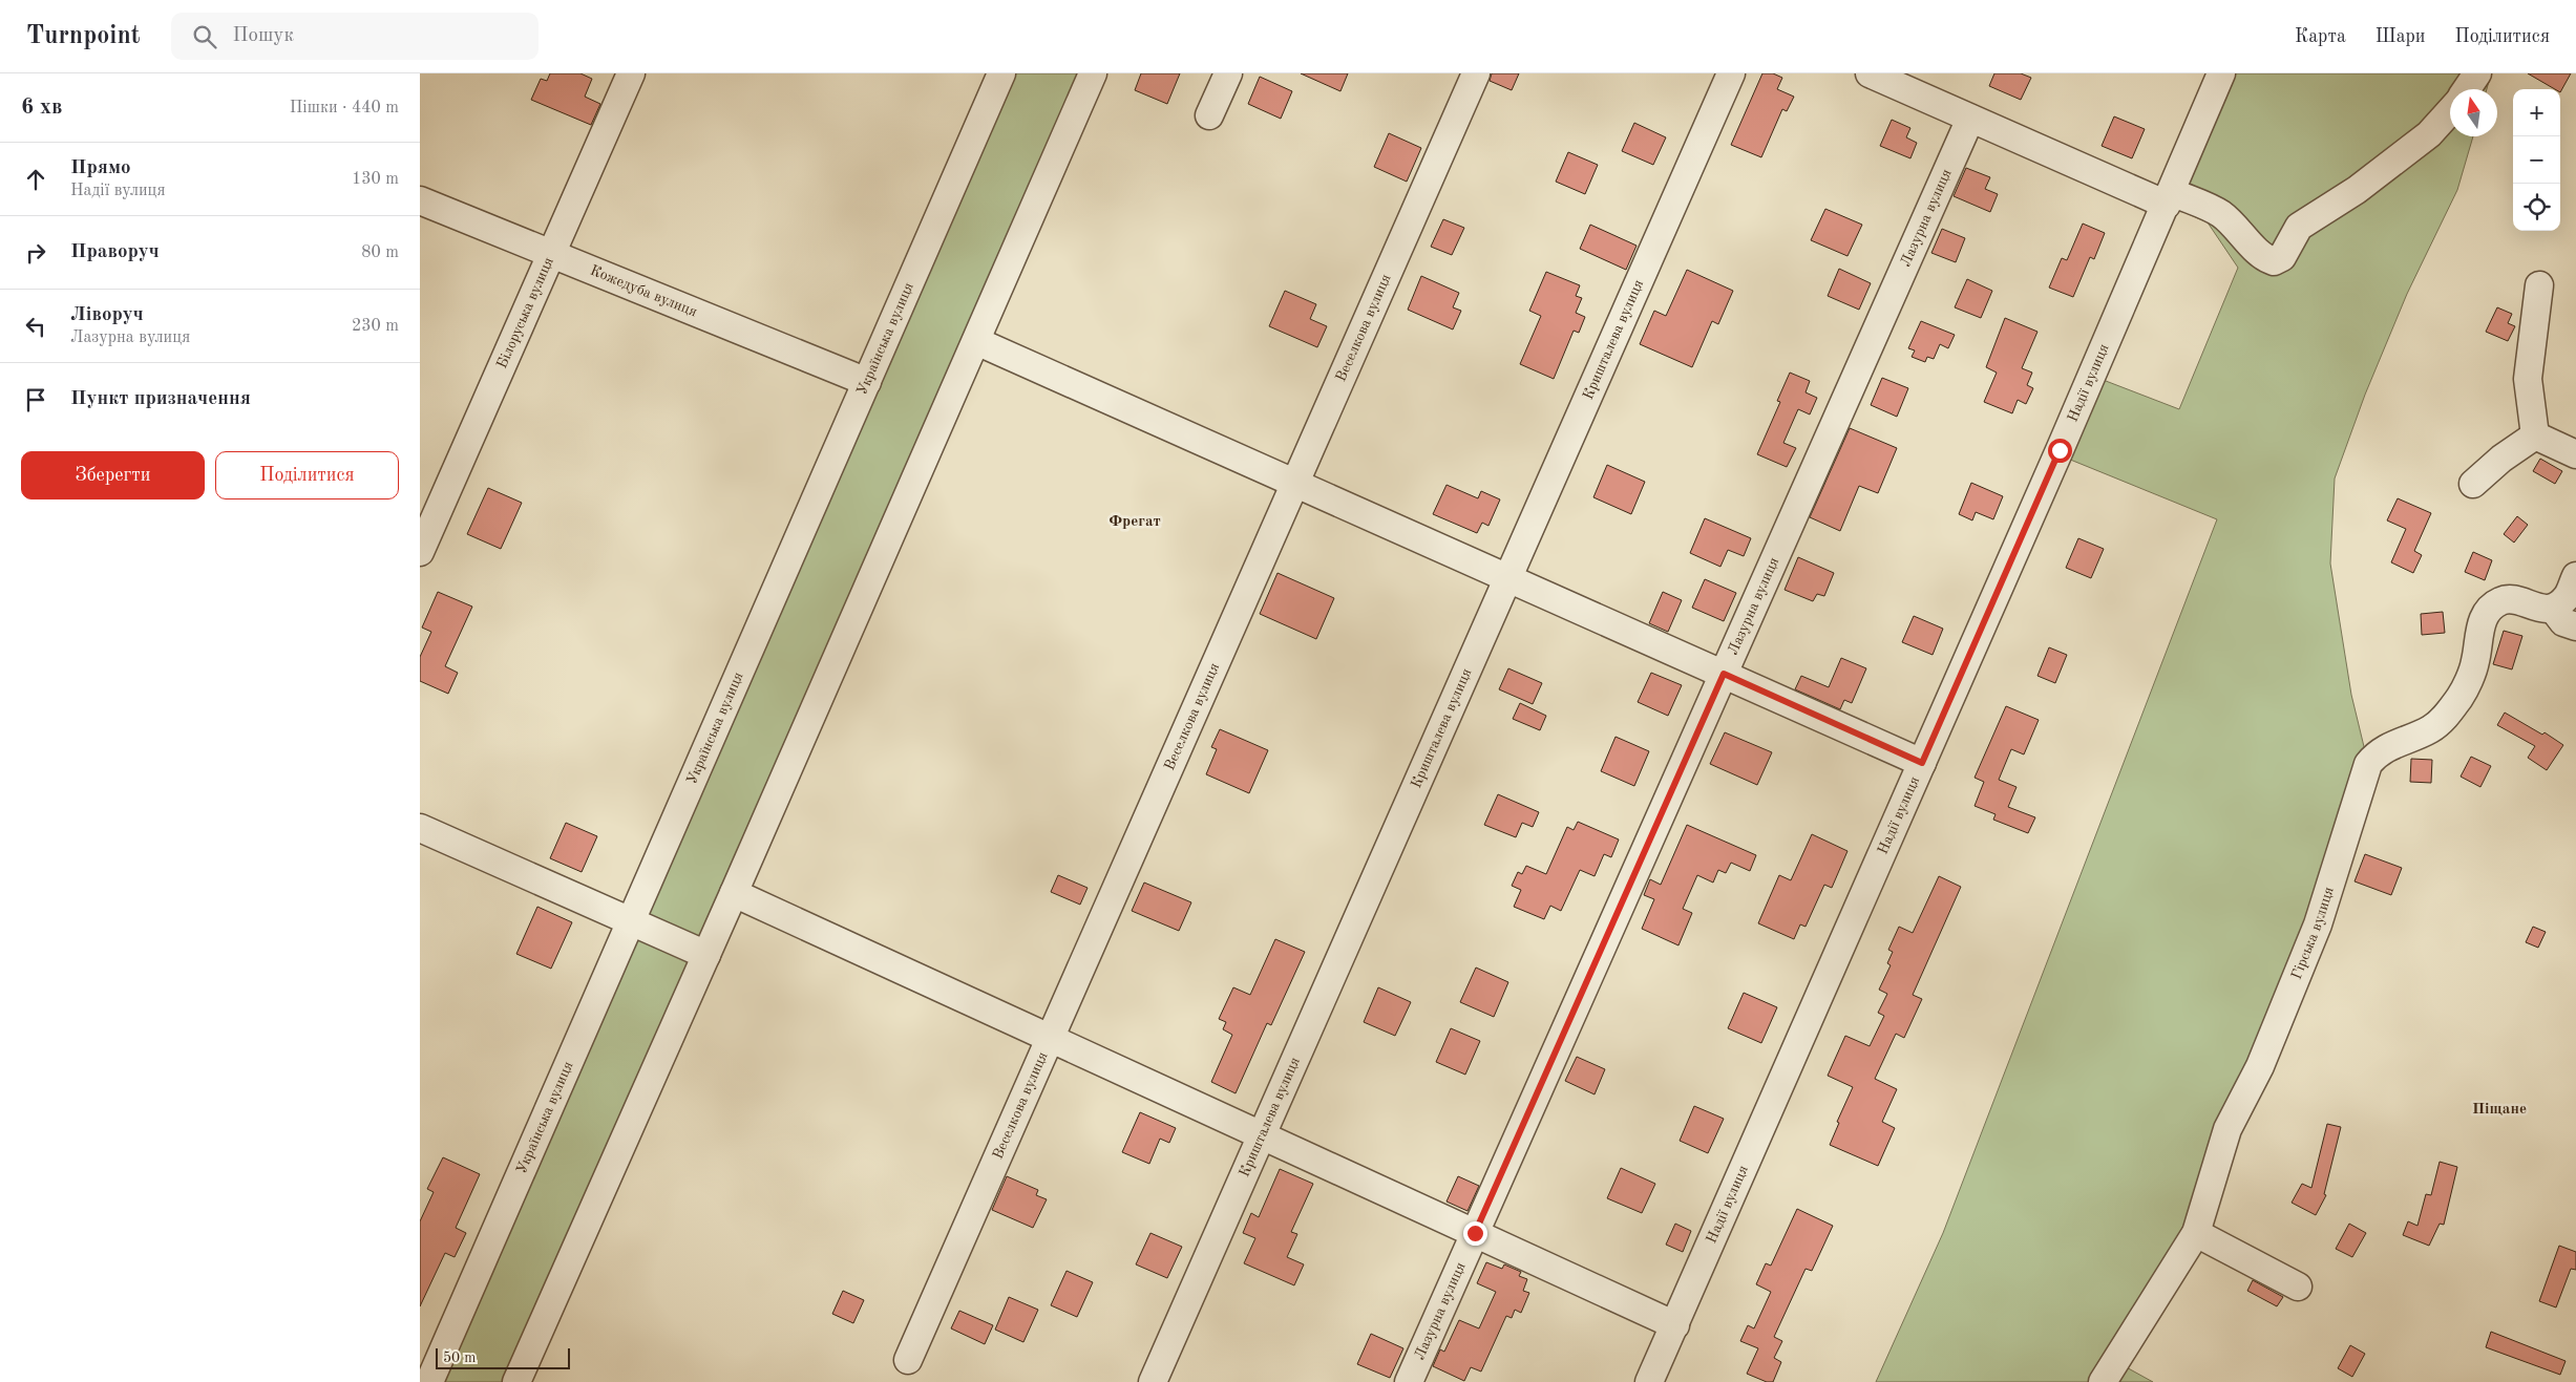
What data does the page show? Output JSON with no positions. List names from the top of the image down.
{
  "streets": {
    "street": [
      "Лазурна вулиця",
      "Кожедуба вулиця",
      "Білоруська вулиця",
      "Веселкова вулиця",
      "Українська вулиця",
      "Кришталева вулиця",
      "Надії вулиця",
      "Гірська вулиця"
    ]
  },
  "crossings": [
    ["Кожедуба вулиця", "Білоруська вулиця"],
    ["Кожедуба вулиця", "Українська вулиця"]
  ],
  "districts": ["Фрегат", "Піщане"],
  "scale_bar": "50 m",
  "north": "top",
  "page": {
    "header": "Turnpoint",
    "search": "Пошук",
    "nav": ["Карта", "Шари", "Поділитися"],
    "heading": ["6 хв", "Пішки · 440 m"],
    "map_buttons": ["+", "−"],
    "list": [
      ["Прямо", "Надії вулиця", "130 m"],
      ["Праворуч", "80 m"],
      ["Ліворуч", "Лазурна вулиця", "230 m"],
      "Пункт призначення"
    ],
    "buttons": ["Зберегти", "Поділитися"],
    "scale": "50 m"
  }
}
